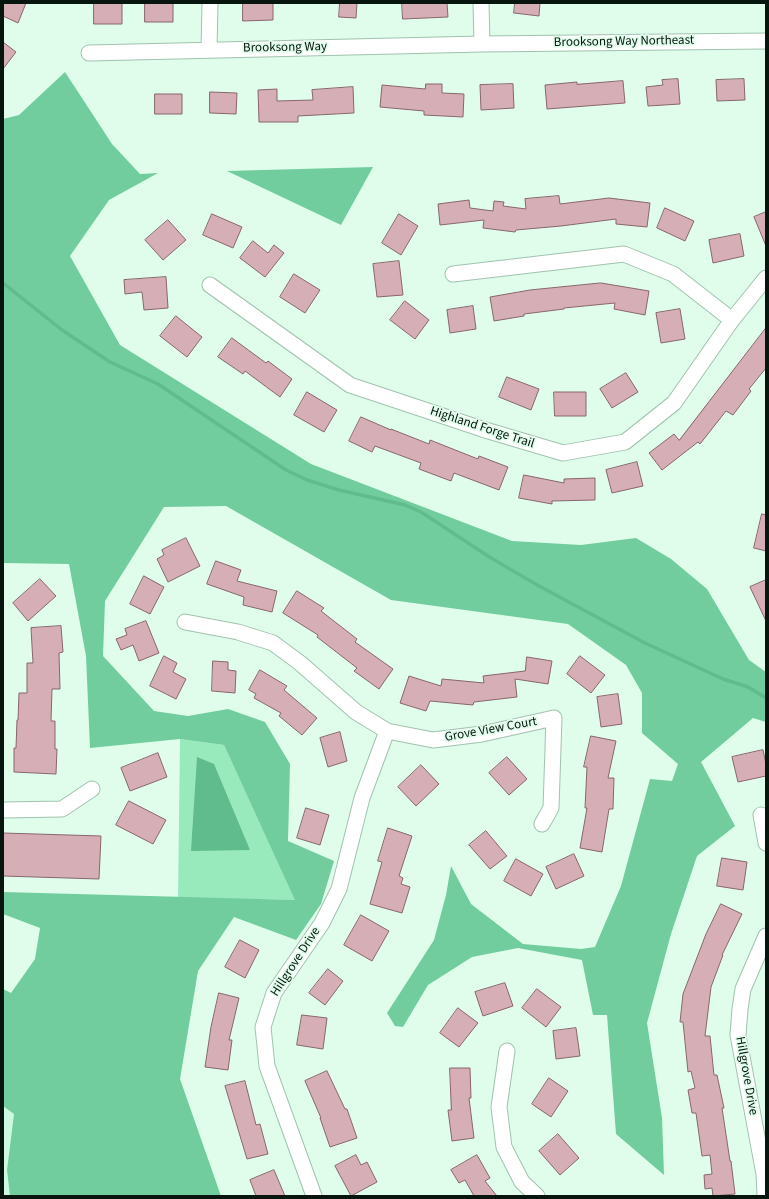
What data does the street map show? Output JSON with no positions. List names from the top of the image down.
{
  "streets": {
    "street": [
      "Brooksong Way Northeast",
      "Brooksong Way",
      "Highland Forge Trail",
      "Grove View Court",
      "Hillgrove Drive"
    ]
  },
  "crossings": [
    ["Brooksong Way Northeast", "Brooksong Way"],
    ["Grove View Court", "Hillgrove Drive"]
  ]
}
